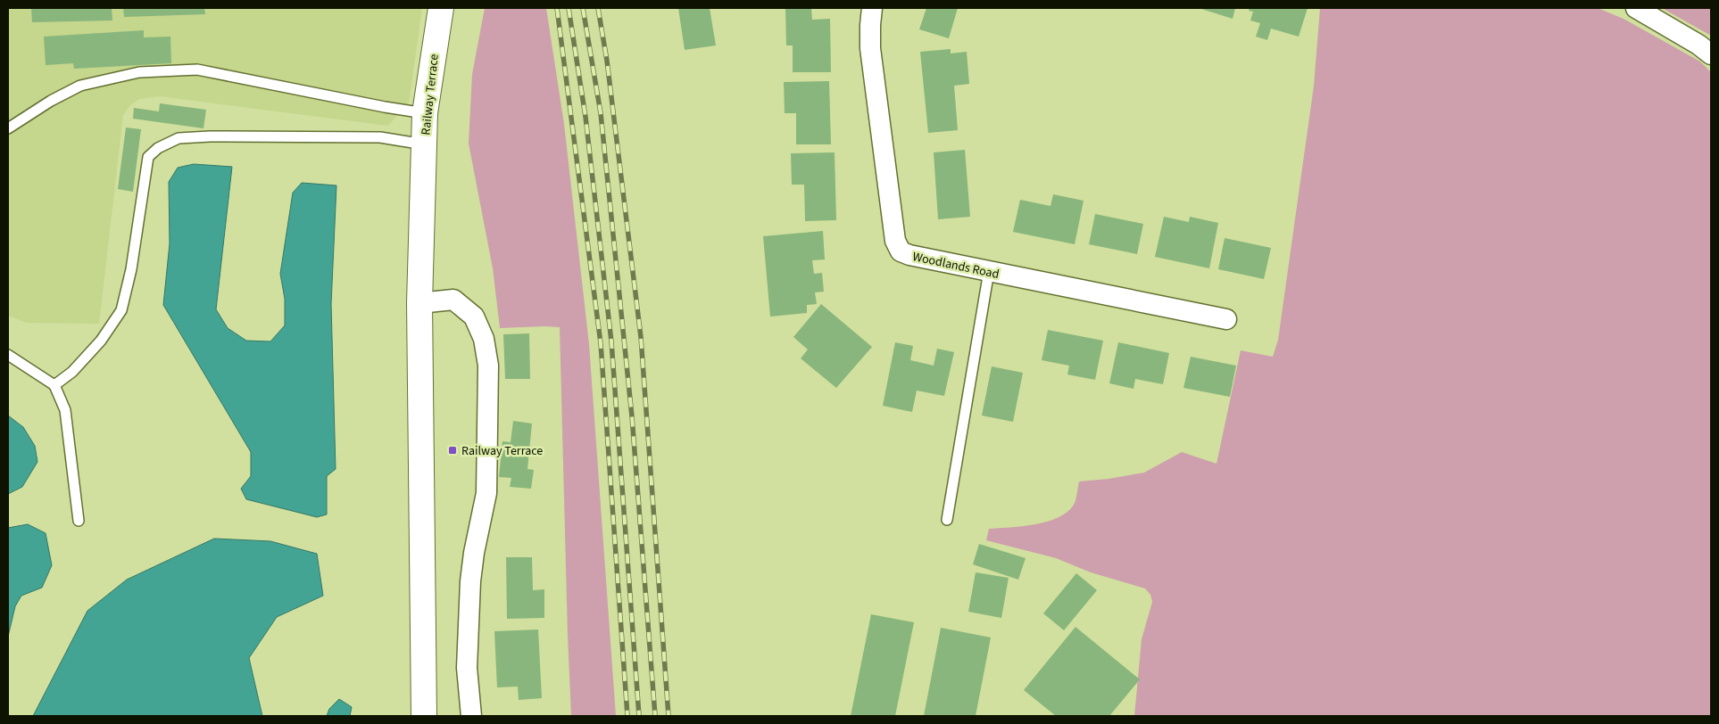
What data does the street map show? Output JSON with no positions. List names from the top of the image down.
{
  "streets": {
    "street": ["Railway Terrace", "Woodlands Road"]
  },
  "places": {
    "transit": ["Railway Terrace"]
  }
}
